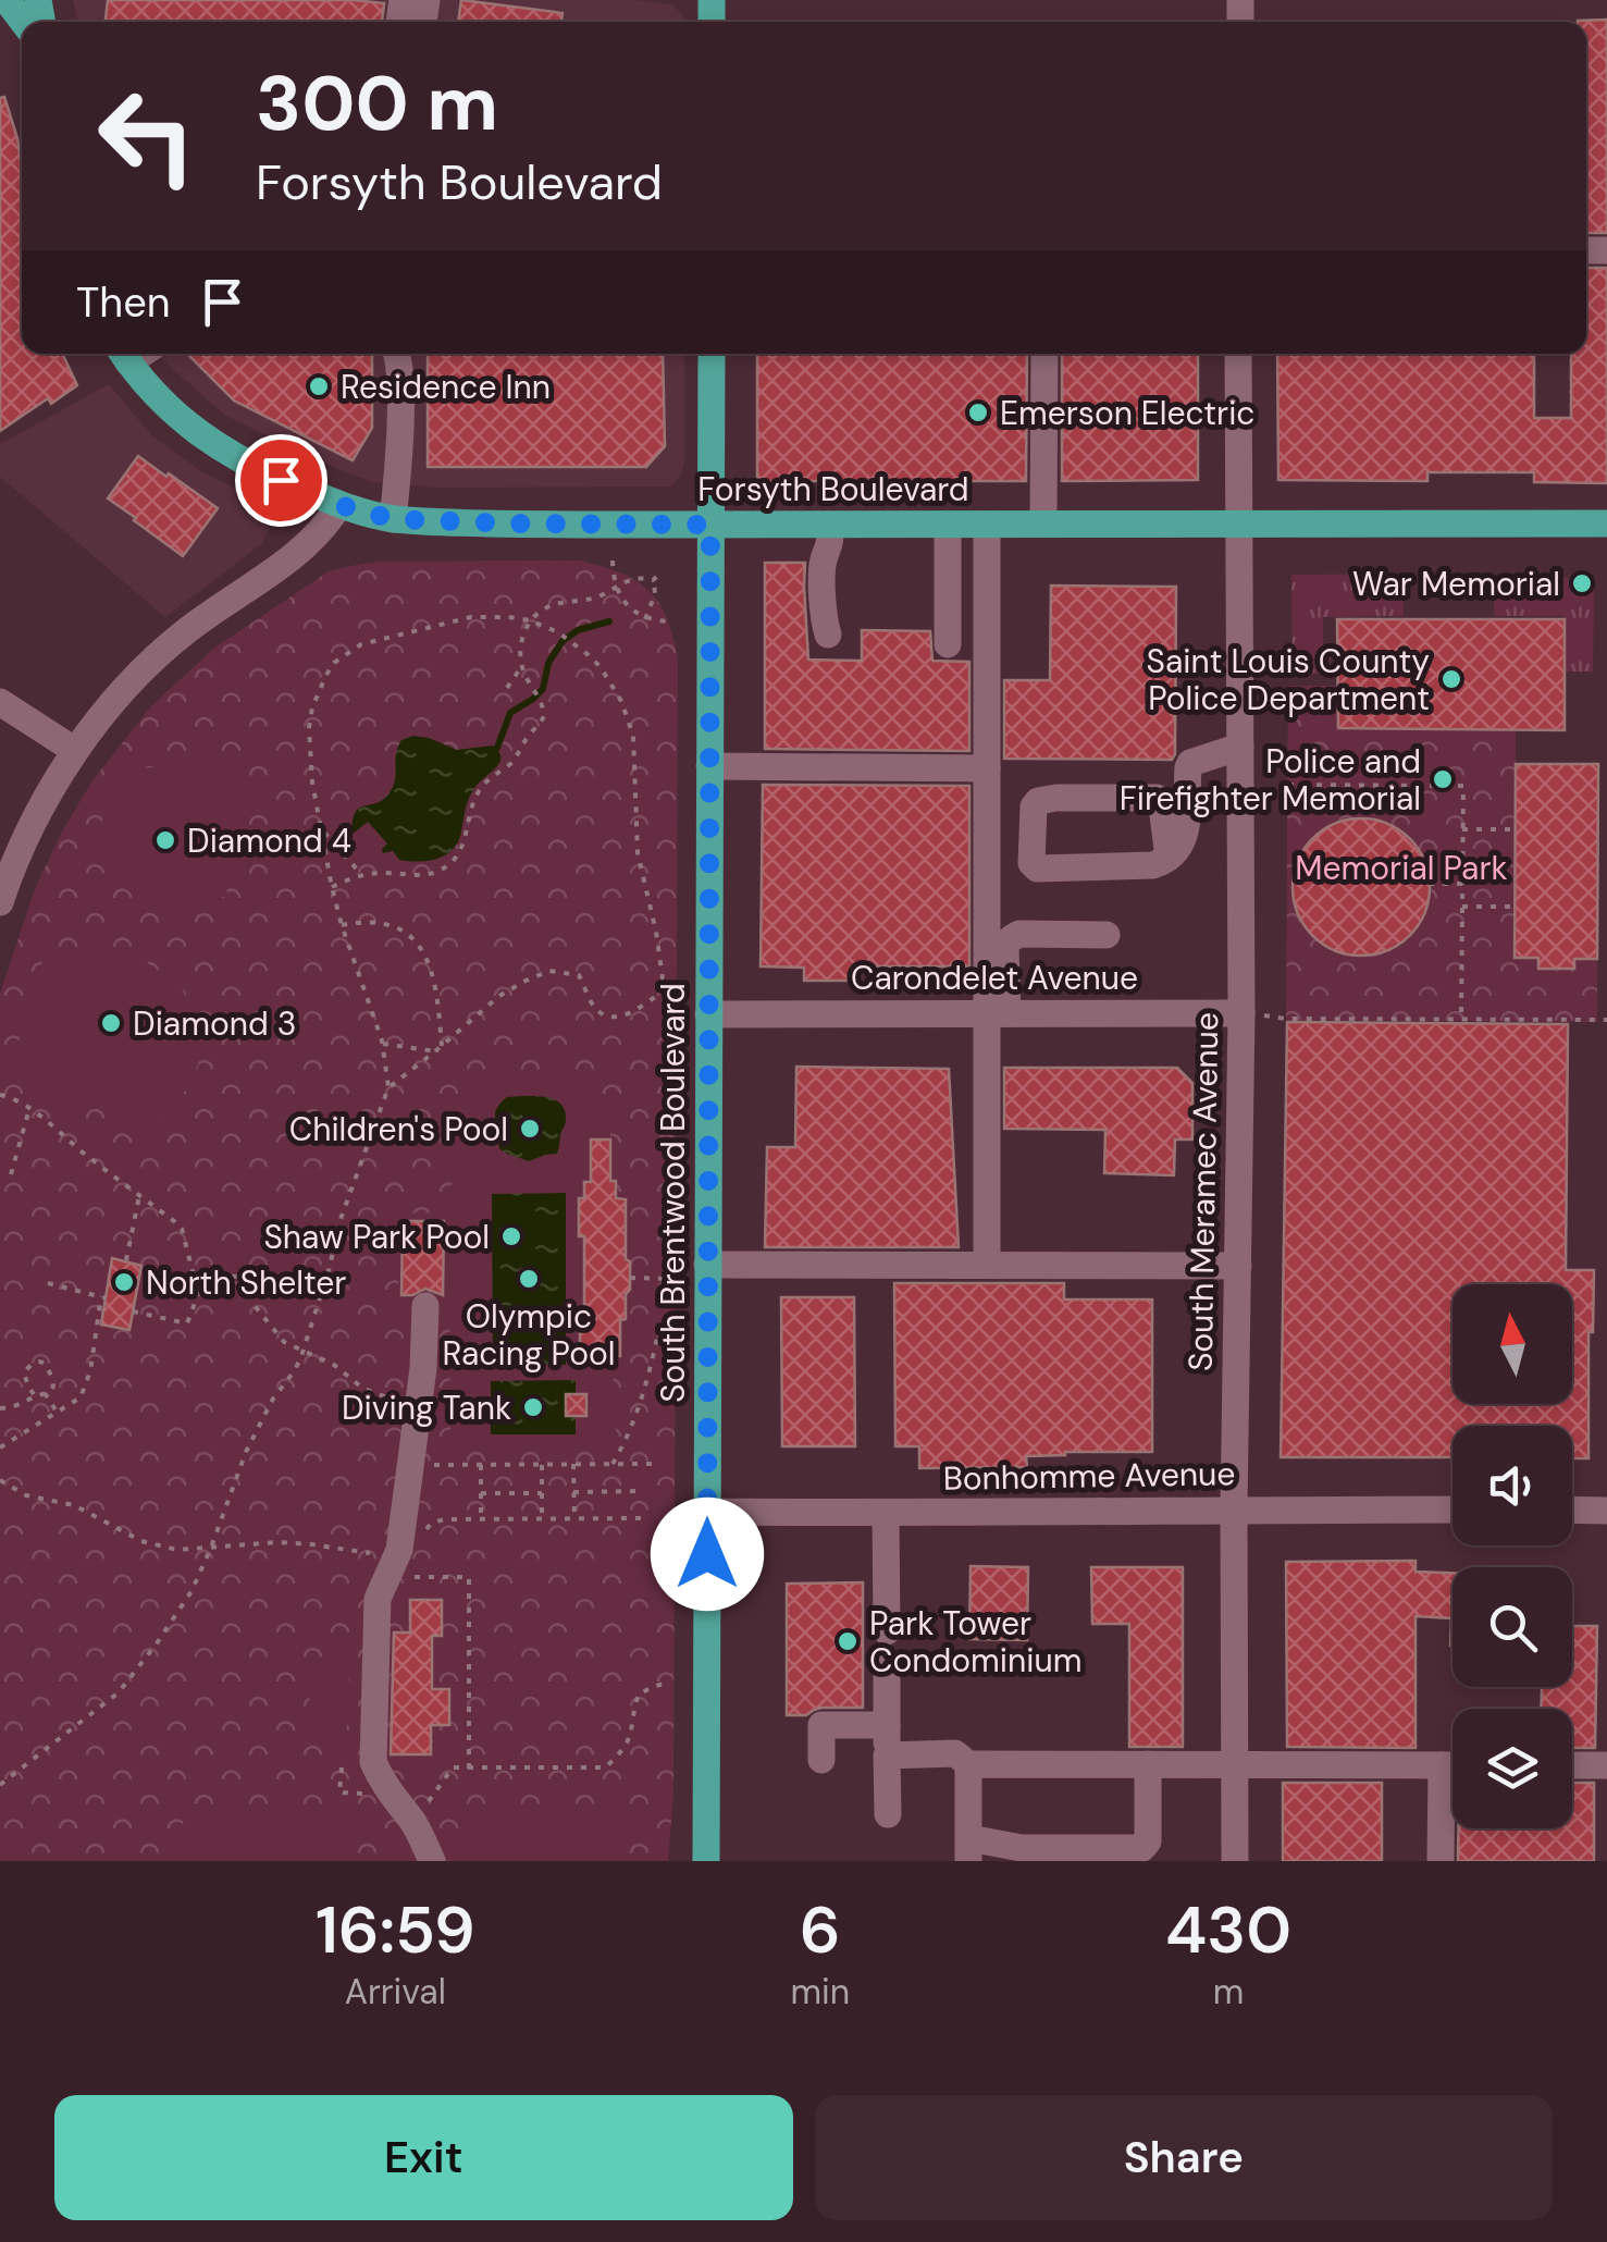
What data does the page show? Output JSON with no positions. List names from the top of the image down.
{
  "streets": {
    "main road": ["Forsyth Boulevard", "South Brentwood Boulevard"],
    "street": ["Carondelet Avenue", "South Meramec Avenue", "Bonhomme Avenue"]
  },
  "crossings": [
    ["Forsyth Boulevard", "South Meramec Avenue"],
    ["Forsyth Boulevard", "South Brentwood Boulevard"],
    ["Carondelet Avenue", "South Meramec Avenue"],
    ["Carondelet Avenue", "South Brentwood Boulevard"],
    ["South Meramec Avenue", "Bonhomme Avenue"],
    ["South Brentwood Boulevard", "Bonhomme Avenue"]
  ],
  "parks": ["Memorial Park"],
  "places": [
    "Residence Inn",
    "Emerson Electric",
    "War Memorial",
    "Saint Louis County Police Department",
    "Police and Firefighter Memorial",
    "Diamond 4",
    "Diamond 3",
    "Children's Pool",
    "Shaw Park Pool",
    "Olympic Racing Pool",
    "North Shelter",
    "Diving Tank",
    "Park Tower Condominium"
  ],
  "north": "top",
  "page": {
    "turn": ["300 m", "Forsyth Boulevard"],
    "then": "Then",
    "eta": [
      "16:59",
      "Arrival",
      "6",
      "min",
      "430",
      "m"
    ],
    "buttons": ["Exit", "Share"]
  }
}
